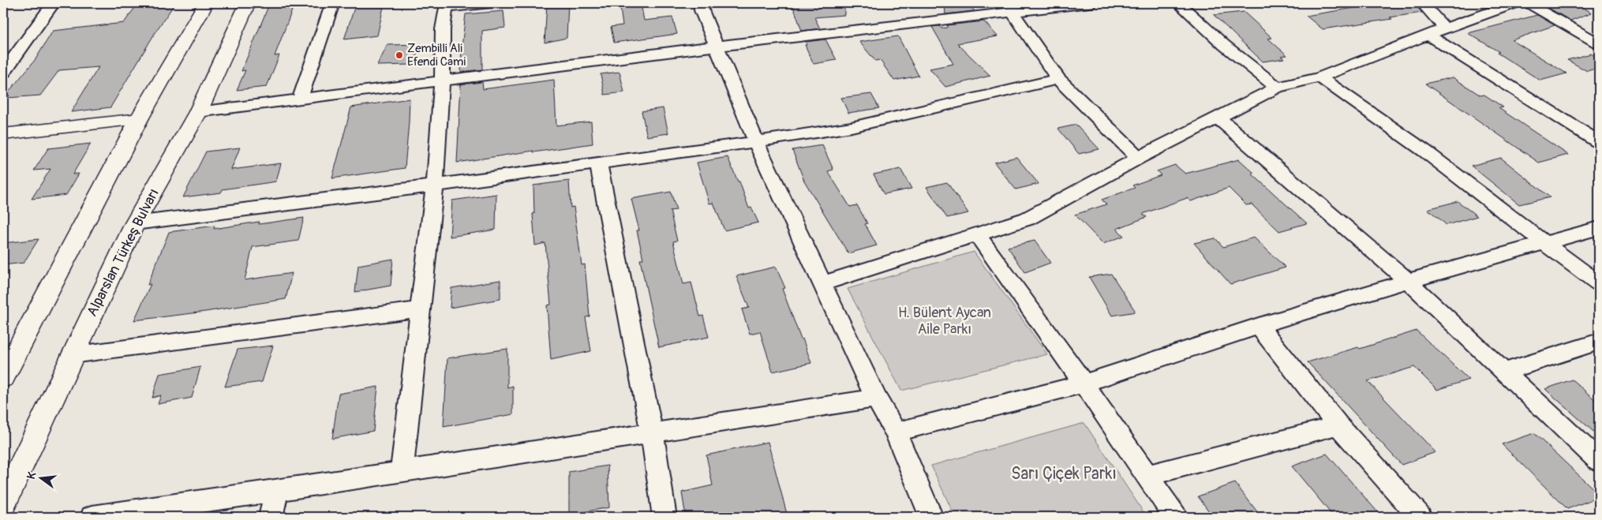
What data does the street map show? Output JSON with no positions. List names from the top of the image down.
{
  "streets": {
    "main road": ["Alparslan Türkeş Bulvarı"]
  },
  "parks": ["H. Bülent Aycan Aile Parkı", "Sarı Çiçek Parkı"],
  "places": ["Zembilli Ali Efendi Cami"],
  "north": "left"
}
